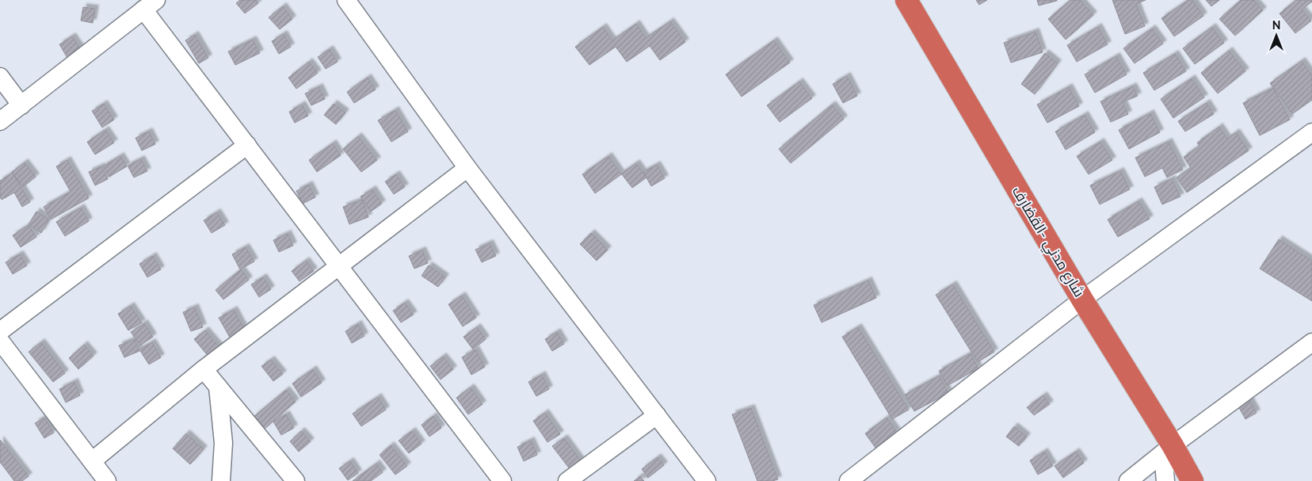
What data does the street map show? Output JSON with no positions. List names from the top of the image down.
{
  "streets": {
    "highway": ["شارع مدني -القضارف"]
  },
  "north": "top"
}
